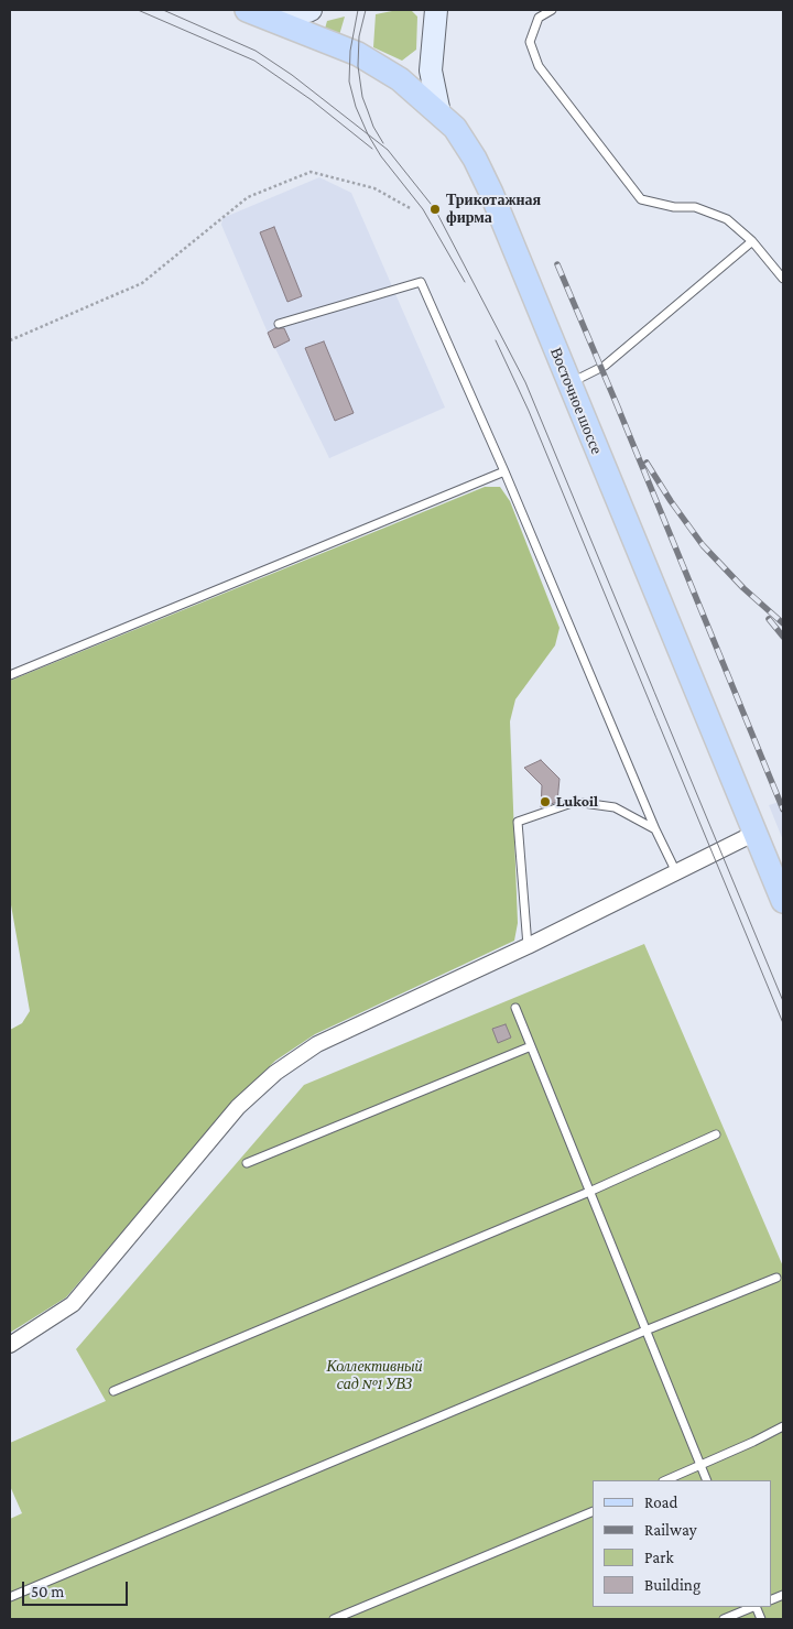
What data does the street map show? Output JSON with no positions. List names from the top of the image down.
{
  "streets": {
    "main road": ["Восточное шоссе"]
  },
  "parks": ["Коллективный сад №1 УВЗ"],
  "places": ["Трикотажная фирма", "Lukoil"],
  "legend": [
    "Road",
    "Railway",
    "Park",
    "Building"
  ],
  "scale_bar": "50 m"
}
